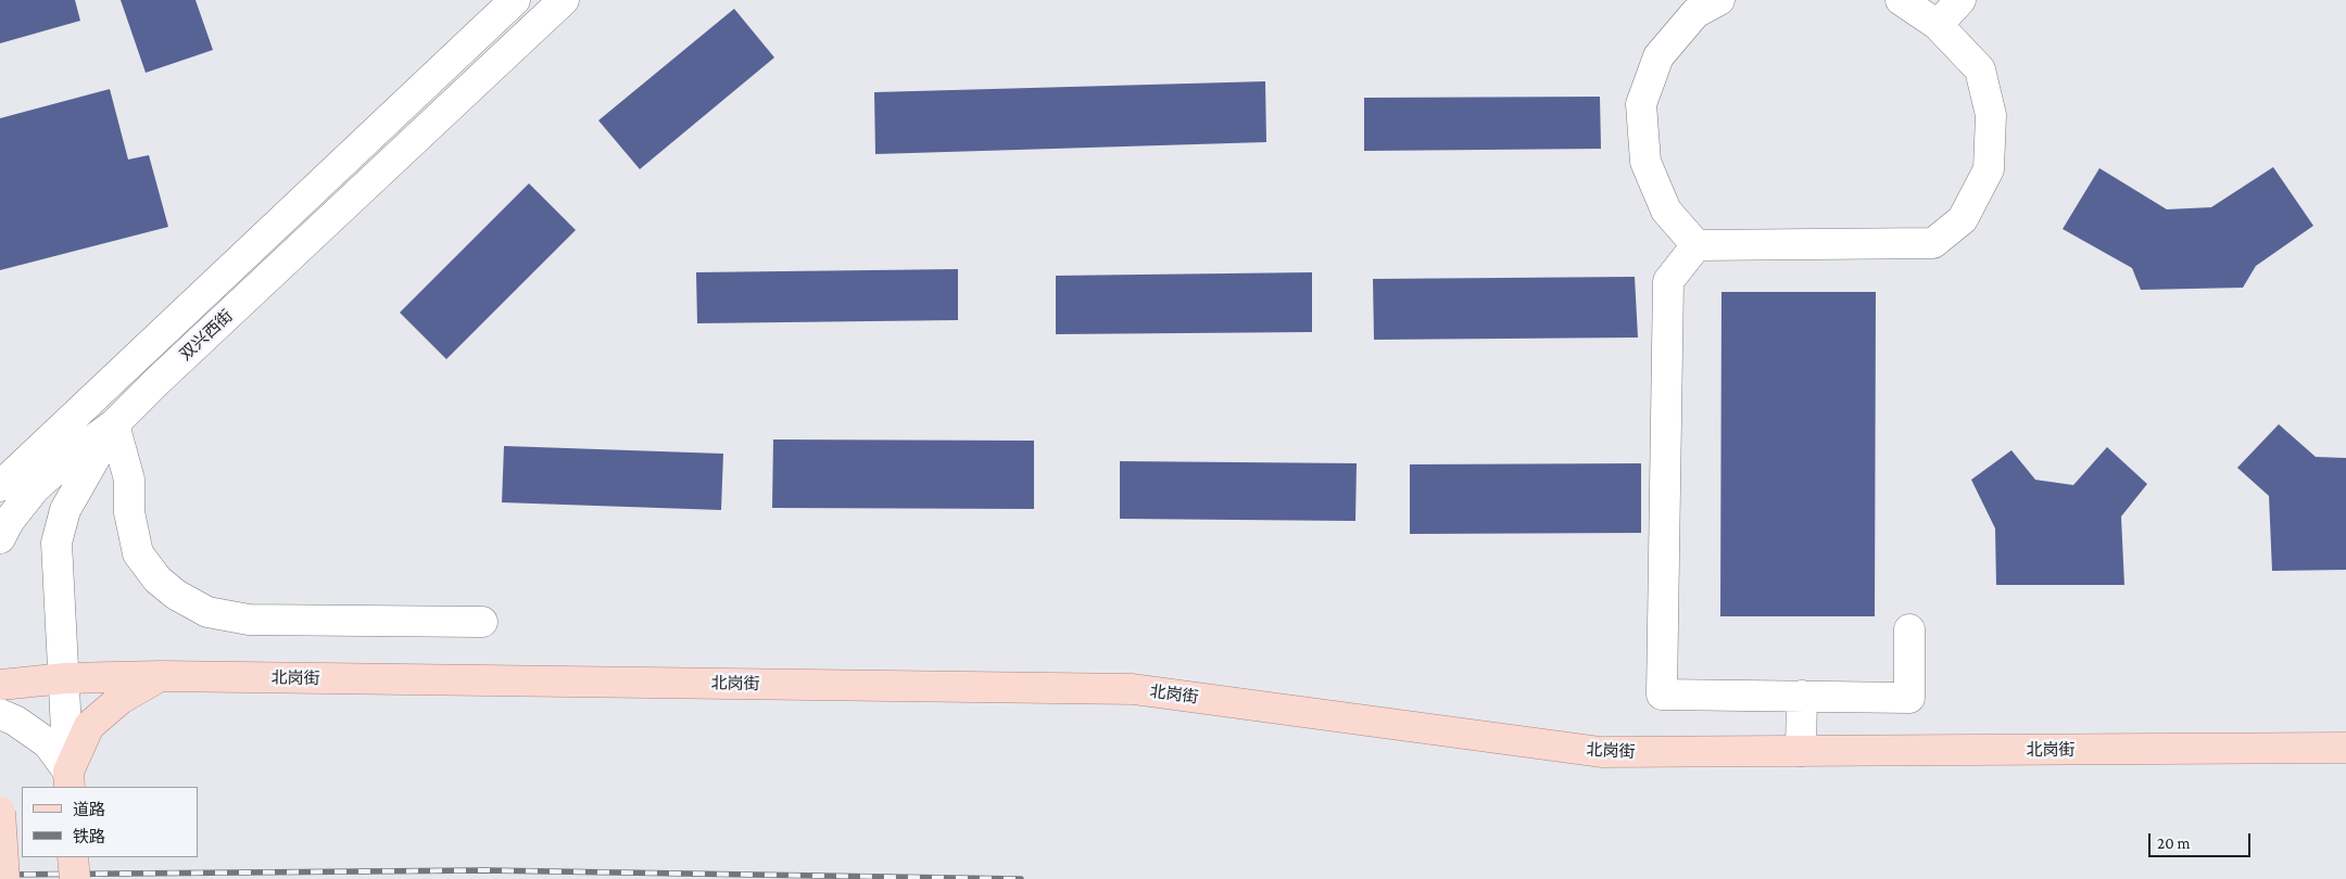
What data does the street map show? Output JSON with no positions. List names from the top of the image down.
{
  "streets": {
    "main road": ["北岗街"],
    "street": ["双兴西街"]
  },
  "crossings": [
    ["双兴西街", "北岗街"]
  ],
  "legend": ["道路", "铁路"],
  "scale_bar": "20 m"
}
